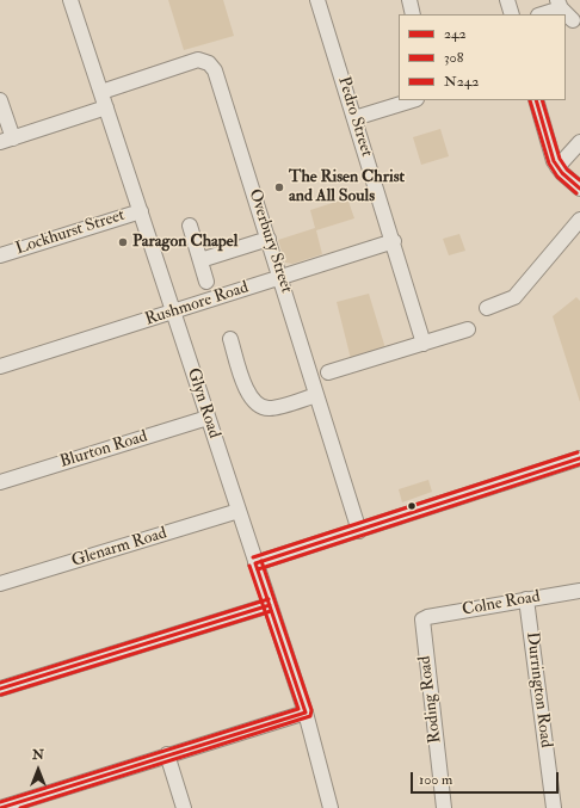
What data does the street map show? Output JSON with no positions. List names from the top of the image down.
{
  "streets": {
    "street": [
      "Pedro Street",
      "Lockhurst Street",
      "Overbury Street",
      "Rushmore Road",
      "Glyn Road",
      "Blurton Road",
      "Glenarm Road",
      "Colne Road",
      "Durrington Road",
      "Roding Road"
    ]
  },
  "crossings": [
    ["Pedro Street", "Rushmore Road"],
    ["Lockhurst Street", "Glyn Road"],
    ["Overbury Street", "Rushmore Road"],
    ["Overbury Street", "Glyn Road"],
    ["Rushmore Road", "Glyn Road"],
    ["Glyn Road", "Blurton Road"],
    ["Glyn Road", "Glenarm Road"],
    ["Colne Road", "Durrington Road"],
    ["Colne Road", "Roding Road"]
  ],
  "places": ["The Risen Christ and All Souls", "Paragon Chapel"],
  "lines": ["transit line 242", "transit line 308", "transit line N242"],
  "legend": ["242", "308", "N242"],
  "scale_bar": "100 m",
  "north": "top"
}
